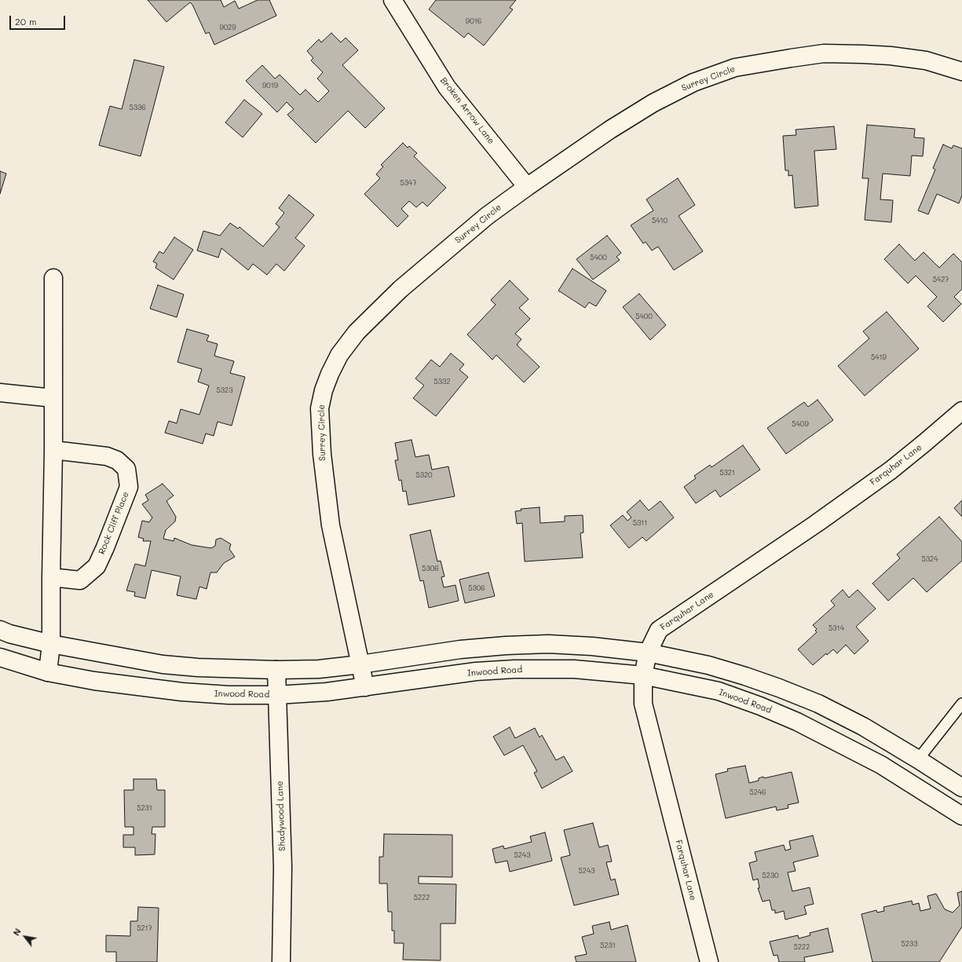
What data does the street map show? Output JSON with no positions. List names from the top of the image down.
{
  "streets": {
    "street": [
      "Surrey Circle",
      "Broken Arrow Lane",
      "Farquhar Lane",
      "Rock Cliff Place",
      "Inwood Road",
      "Shadywood Lane"
    ]
  },
  "crossings": [
    ["Surrey Circle", "Broken Arrow Lane"],
    ["Surrey Circle", "Inwood Road"],
    ["Farquhar Lane", "Inwood Road"],
    ["Inwood Road", "Shadywood Lane"]
  ],
  "house_numbers": [
    "9016",
    "9029",
    "9019",
    "5336",
    "5347",
    "5410",
    "5400",
    "5427",
    "5400",
    "5419",
    "5332",
    "5323",
    "5409",
    "5321",
    "5320",
    "5311",
    "5324",
    "5306",
    "5306",
    "5314",
    "5246",
    "5231",
    "5243",
    "5243",
    "5230",
    "5222",
    "5217",
    "5233",
    "5231",
    "5222"
  ],
  "scale_bar": "20 m",
  "north": "top left"
}
